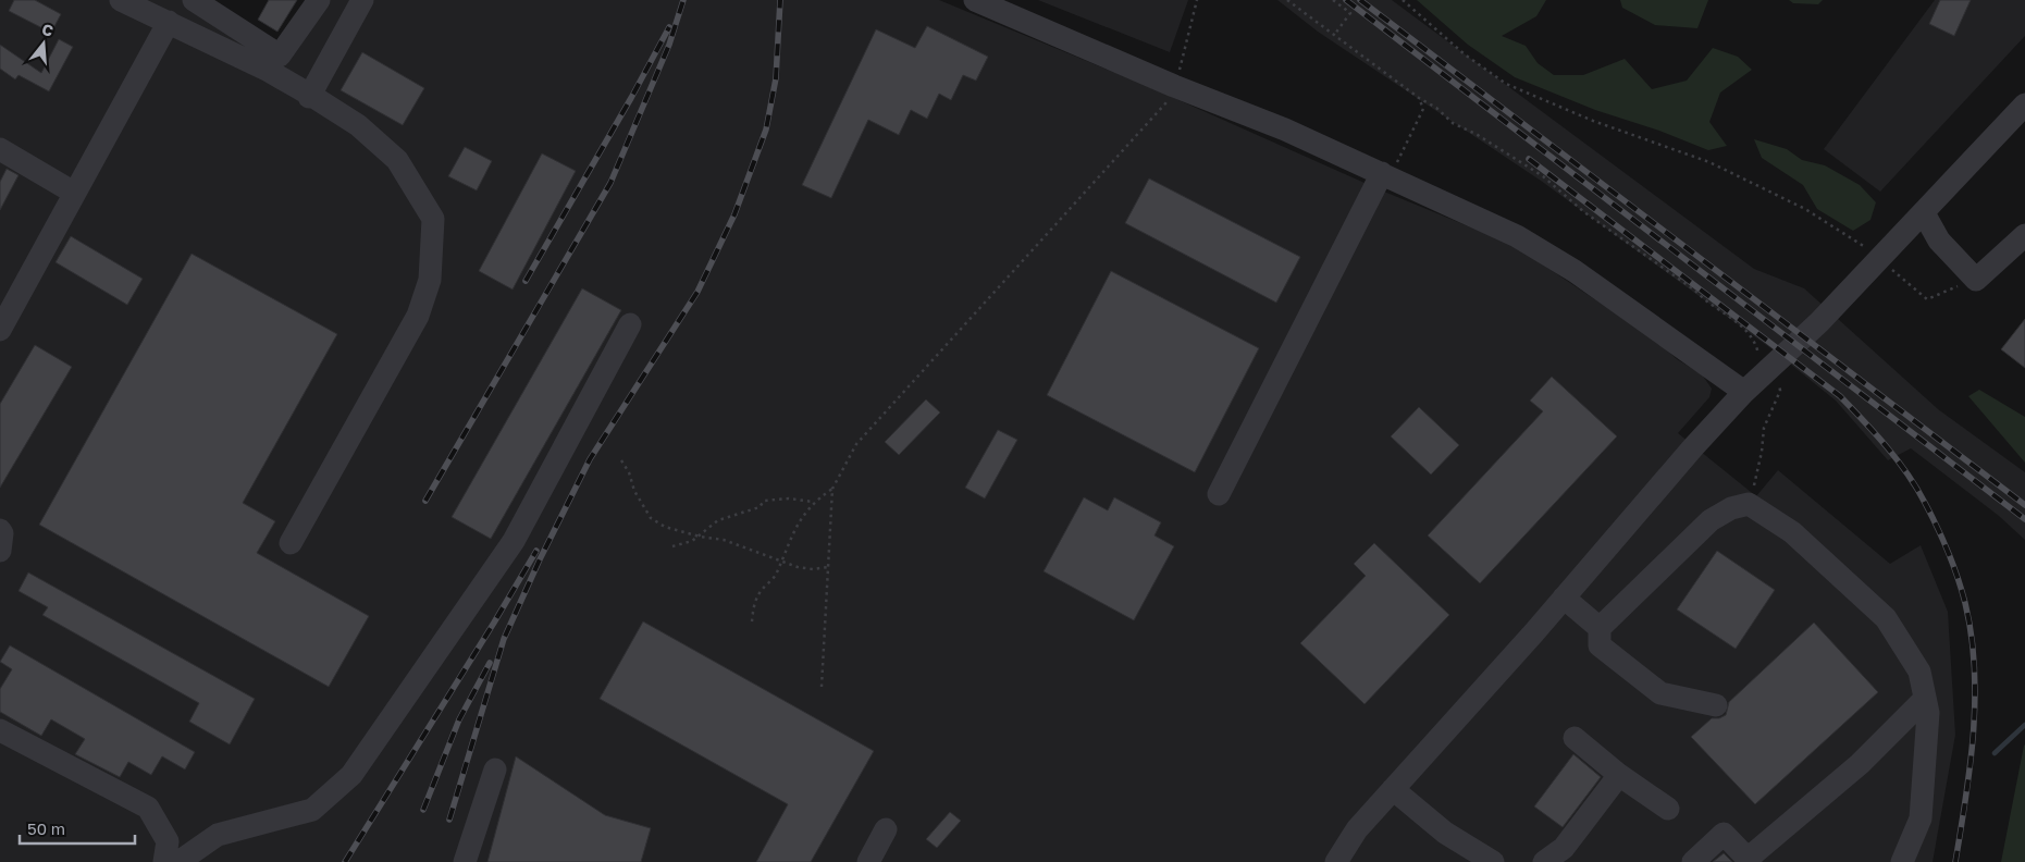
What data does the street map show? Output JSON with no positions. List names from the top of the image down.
{
  "scale_bar": "50 m",
  "north": "top"
}
